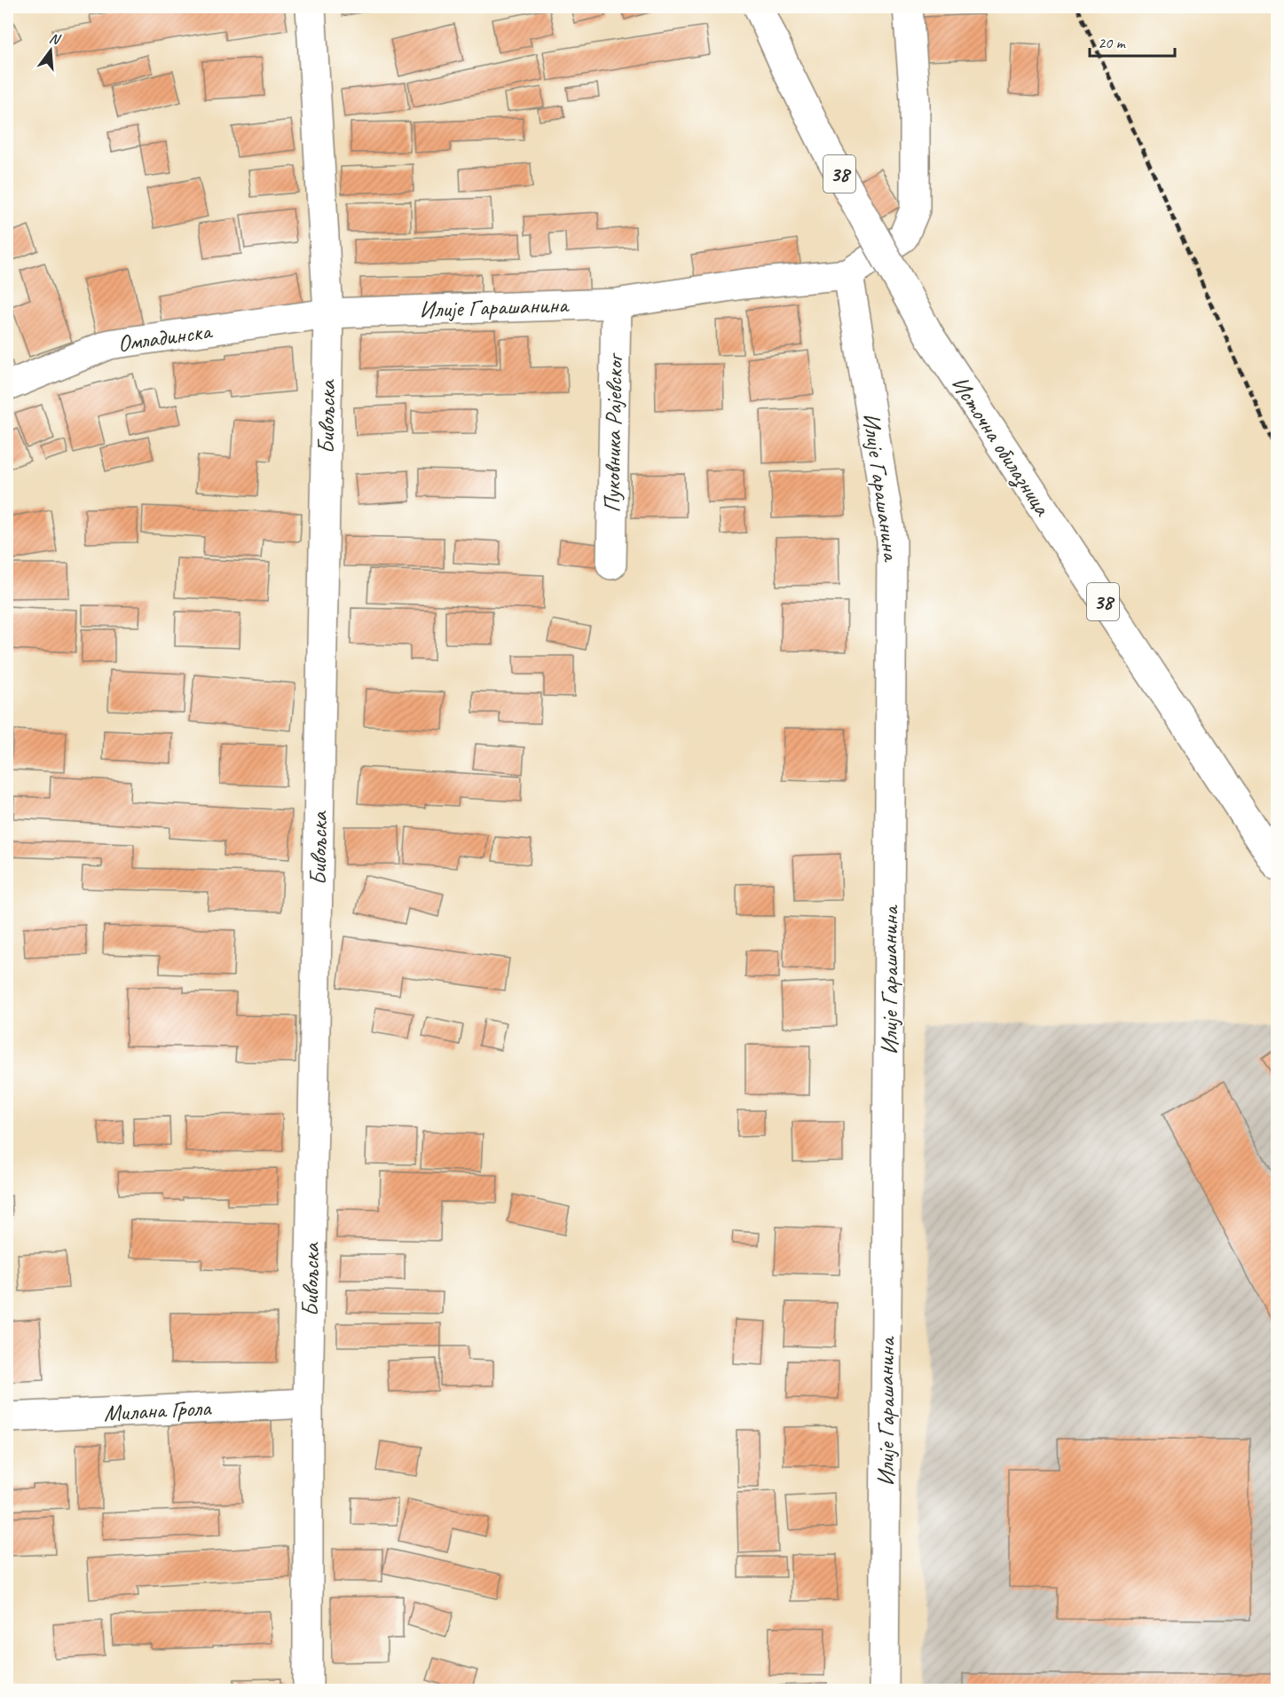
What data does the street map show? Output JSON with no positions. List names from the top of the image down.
{
  "streets": {
    "street": [
      "38",
      "Илије Гарашанина",
      "Омладинска",
      "Бивољска",
      "Пуковника Рајевског",
      "Источна обилазница",
      "Милана Грола"
    ]
  },
  "crossings": [
    ["Илије Гарашанина", "Омладинска"],
    ["Илије Гарашанина", "Бивољска"],
    ["Илије Гарашанина", "Пуковника Рајевског"],
    ["Омладинска", "Бивољска"],
    ["Бивољска", "Милана Грола"]
  ],
  "scale_bar": "20 m",
  "north": "top"
}
